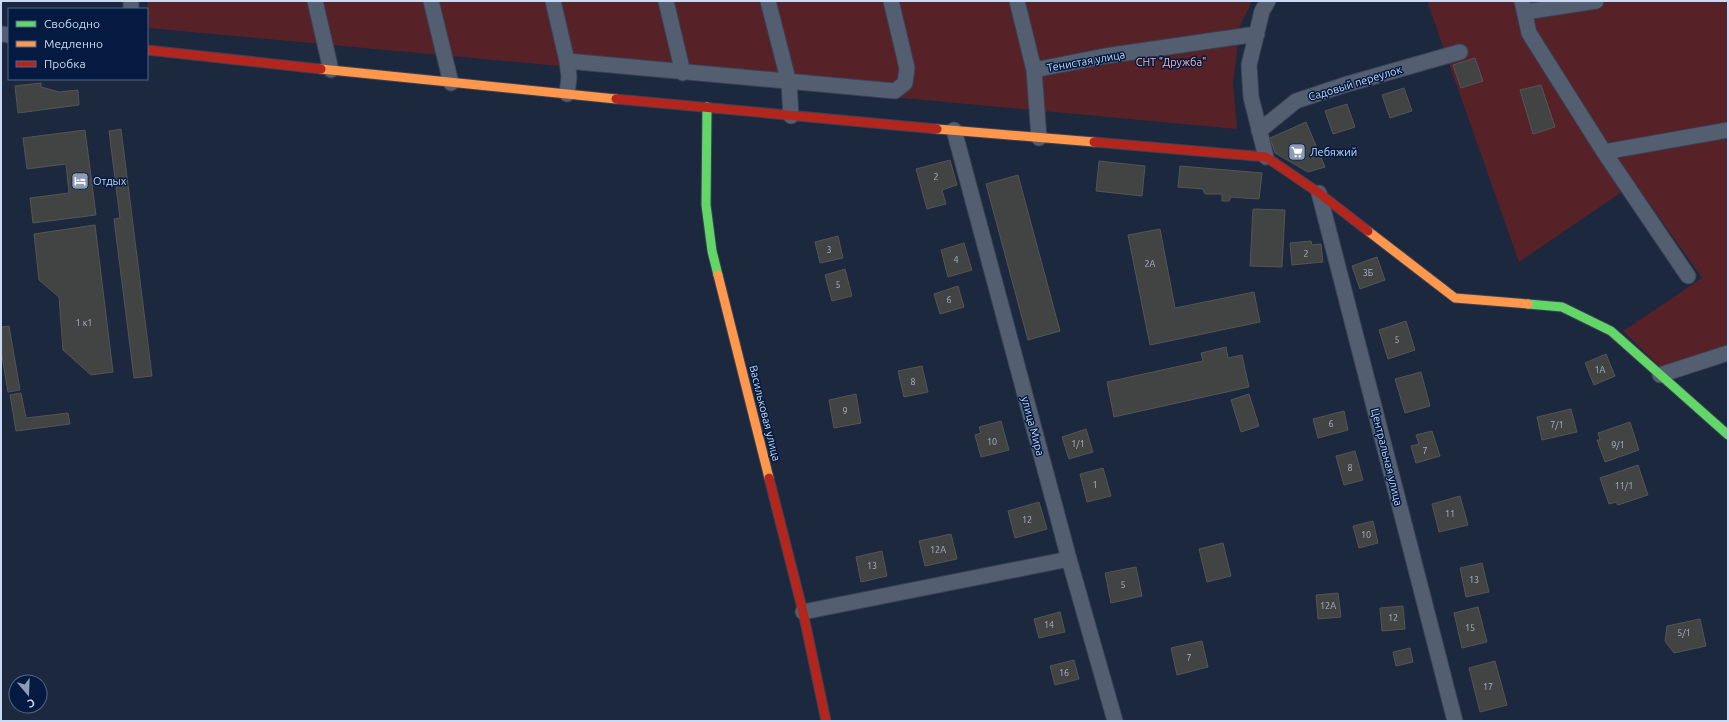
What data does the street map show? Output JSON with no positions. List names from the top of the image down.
{
  "streets": {
    "street": [
      "Тенистая улица",
      "Садовый переулок",
      "Васильковая улица",
      "улица Мира",
      "Центральная улица"
    ]
  },
  "parks": ["СНТ \"Дружба\""],
  "places": {
    "supermarket": ["Лебяжий"],
    "hotel": ["Отдых"]
  },
  "house_numbers": [
    "2",
    "3",
    "2",
    "4",
    "2А",
    "3Б",
    "5",
    "6",
    "1 к1",
    "5",
    "1А",
    "8",
    "9",
    "6",
    "7/1",
    "10",
    "1/1",
    "9/1",
    "7",
    "8",
    "1",
    "11/1",
    "11",
    "12",
    "10",
    "12А",
    "13",
    "13",
    "5",
    "12А",
    "12",
    "14",
    "15",
    "5/1",
    "7",
    "16",
    "17"
  ],
  "legend": ["Свободно", "Медленно", "Пробка"],
  "north": "bottom"
}
